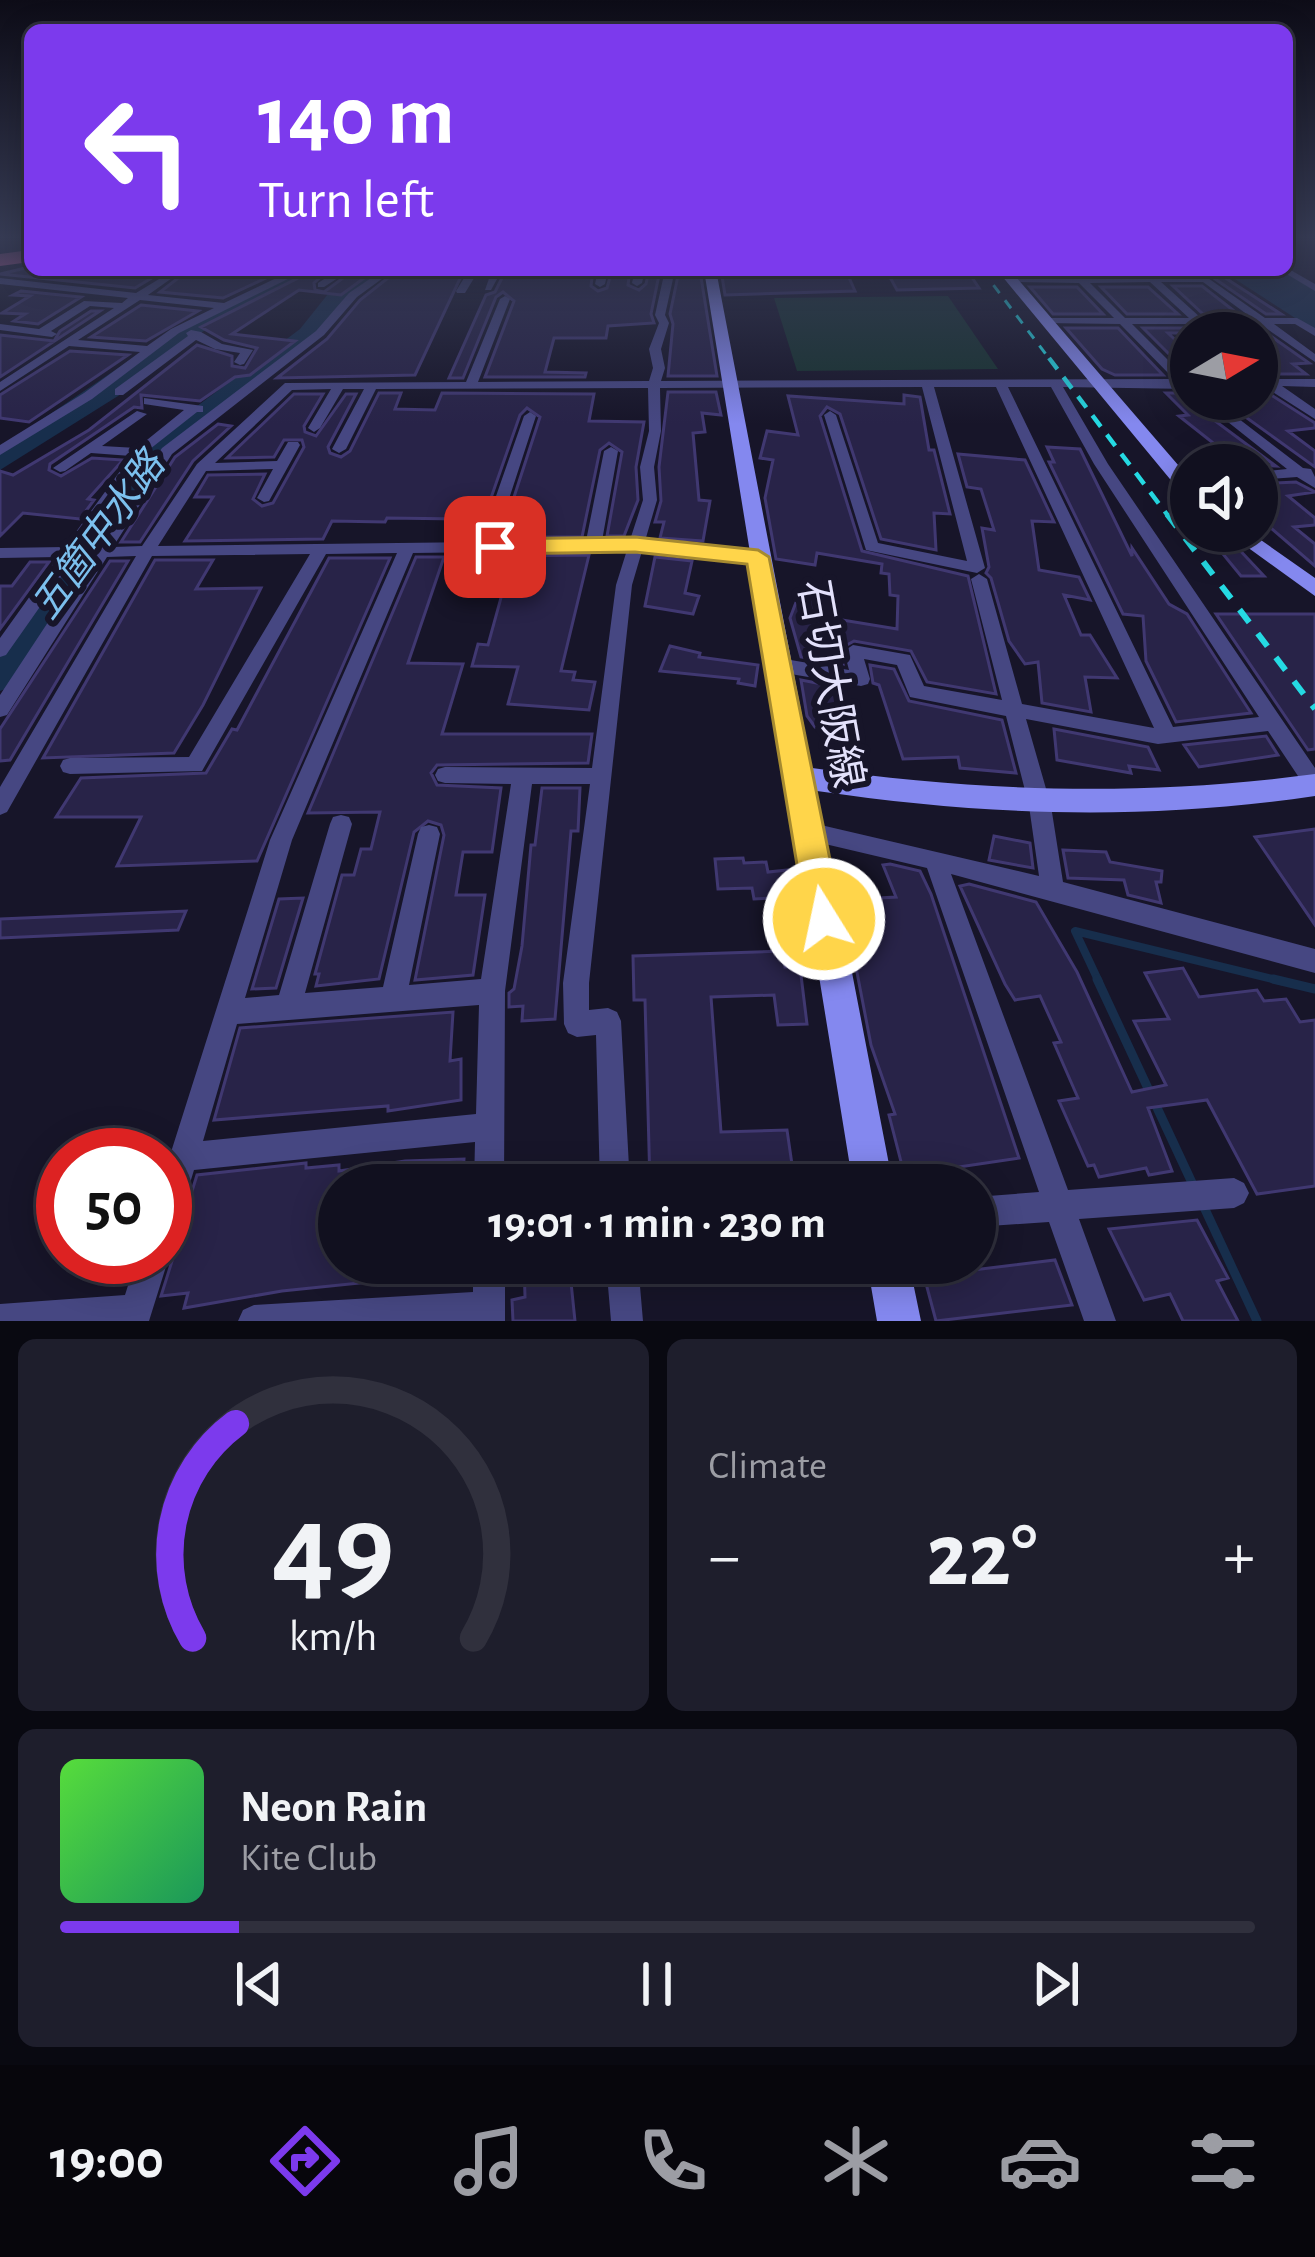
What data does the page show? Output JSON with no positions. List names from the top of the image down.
{
  "streets": {
    "main road": ["石切大阪線"]
  },
  "water": ["五箇中水路"],
  "north": "right",
  "page": {
    "turn": ["140 m", "Turn left"],
    "limit": "50",
    "trip": "19:01 · 1 min · 230 m",
    "tile": "Climate",
    "heat": ["−", "22°", "+"],
    "song": ["Neon Rain", "Kite Club"],
    "tabs": "19:00",
    "gauge": ["49", "km/h"]
  }
}
